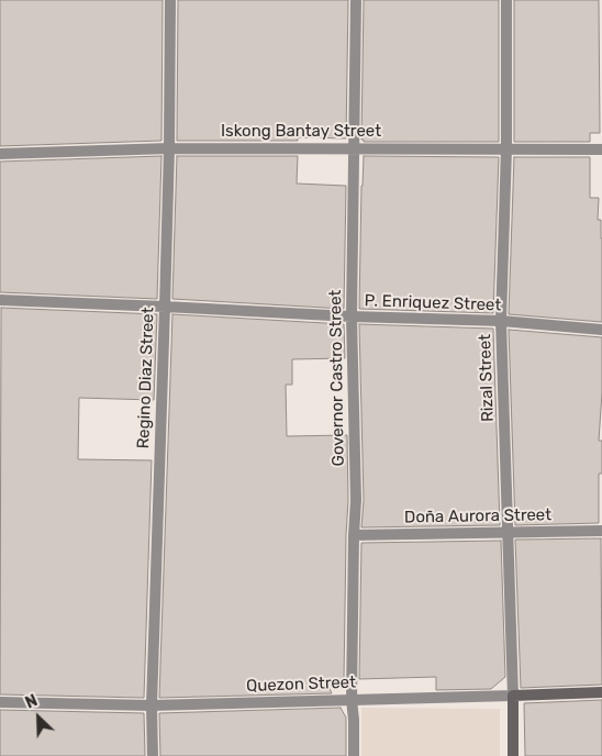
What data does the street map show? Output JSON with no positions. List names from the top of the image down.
{
  "streets": {
    "main road": ["Rizal Street", "Quezon Street"],
    "street": [
      "Iskong Bantay Street",
      "P. Enriquez Street",
      "Regino Diaz Street",
      "Governor Castro Street",
      "Doña Aurora Street"
    ]
  },
  "crossings": [
    ["Iskong Bantay Street", "Regino Diaz Street"],
    ["Iskong Bantay Street", "Governor Castro Street"],
    ["Iskong Bantay Street", "Rizal Street"],
    ["P. Enriquez Street", "Regino Diaz Street"],
    ["P. Enriquez Street", "Governor Castro Street"],
    ["P. Enriquez Street", "Rizal Street"],
    ["Regino Diaz Street", "Quezon Street"],
    ["Governor Castro Street", "Doña Aurora Street"],
    ["Governor Castro Street", "Quezon Street"],
    ["Rizal Street", "Doña Aurora Street"],
    ["Rizal Street", "Quezon Street"]
  ],
  "north": "top left"
}
